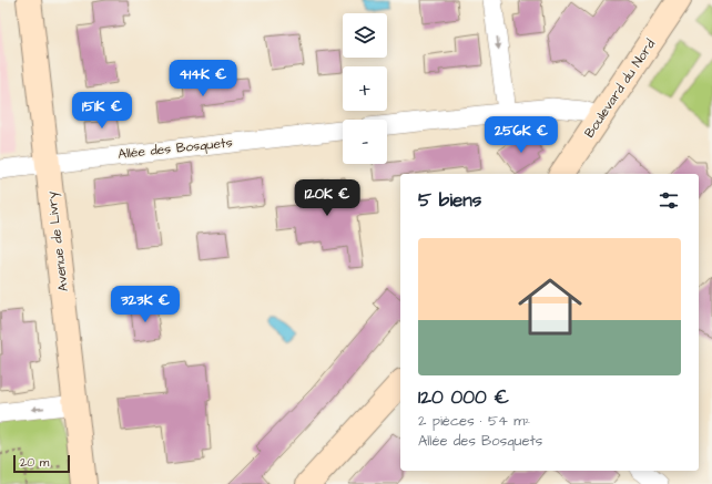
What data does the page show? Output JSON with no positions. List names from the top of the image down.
{
  "streets": {
    "main road": ["Boulevard du Nord", "Avenue de Livry"],
    "street": ["Allée des Bosquets"]
  },
  "crossings": [
    ["Allée des Bosquets", "Avenue de Livry"]
  ],
  "scale_bar": "20 m",
  "page": {
    "map_buttons": ["+", "−"],
    "price": [
      "414K €",
      "151K €",
      "256K €",
      "120K €",
      "323K €"
    ],
    "heading": "5 biens",
    "list": [
      {
        "name": "120 000 €",
        "note": "2 pièces · 54 m² · Allée des Bosquets"
      }
    ],
    "scale": "20 m"
  }
}
